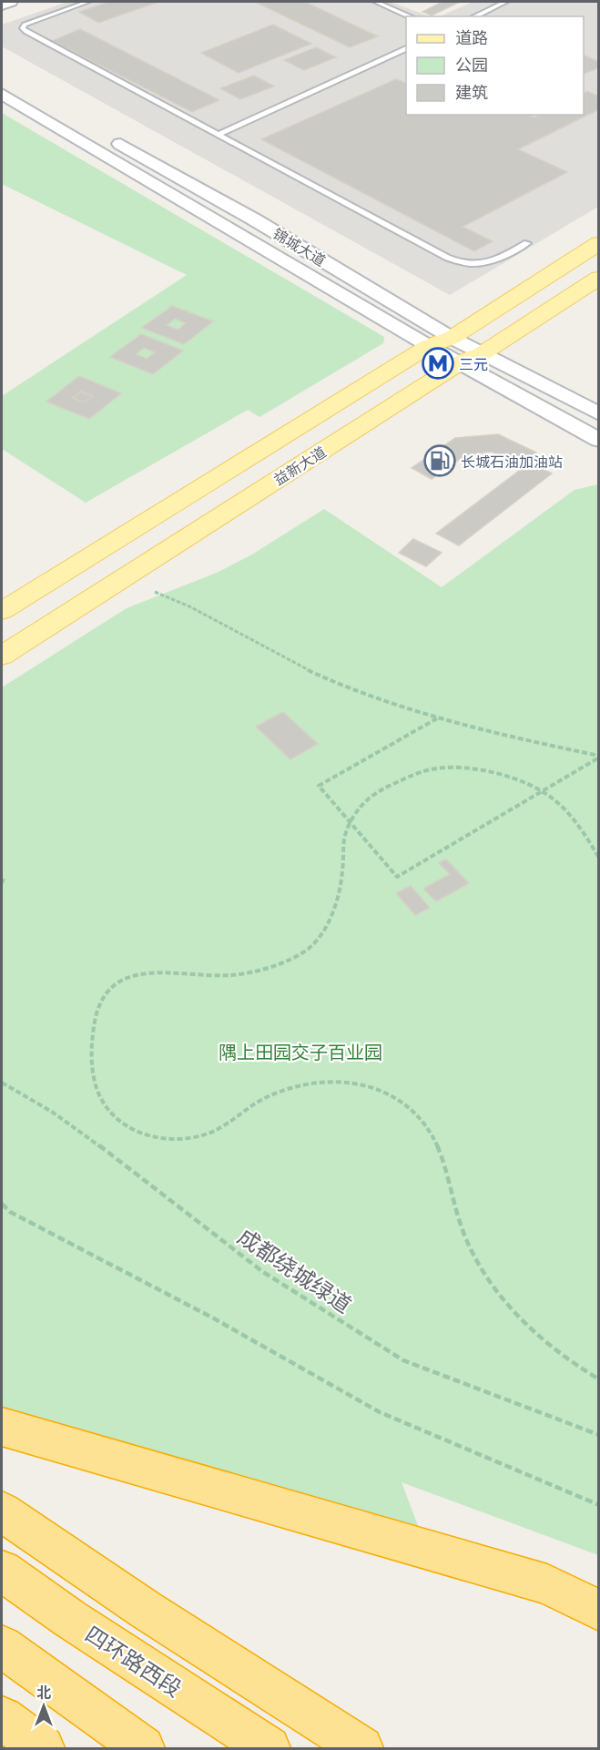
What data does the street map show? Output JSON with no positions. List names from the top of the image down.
{
  "streets": {
    "highway": ["四环路西段"],
    "main road": ["锦城大道", "益新大道"],
    "path": ["成都绕城绿道"]
  },
  "crossings": [
    ["锦城大道", "益新大道"]
  ],
  "parks": ["隅上田园交子百业园"],
  "places": {
    "metro station": ["三元"],
    "fuel station": ["长城石油加油站"]
  },
  "legend": ["道路", "公园", "建筑"],
  "north": "top"
}
